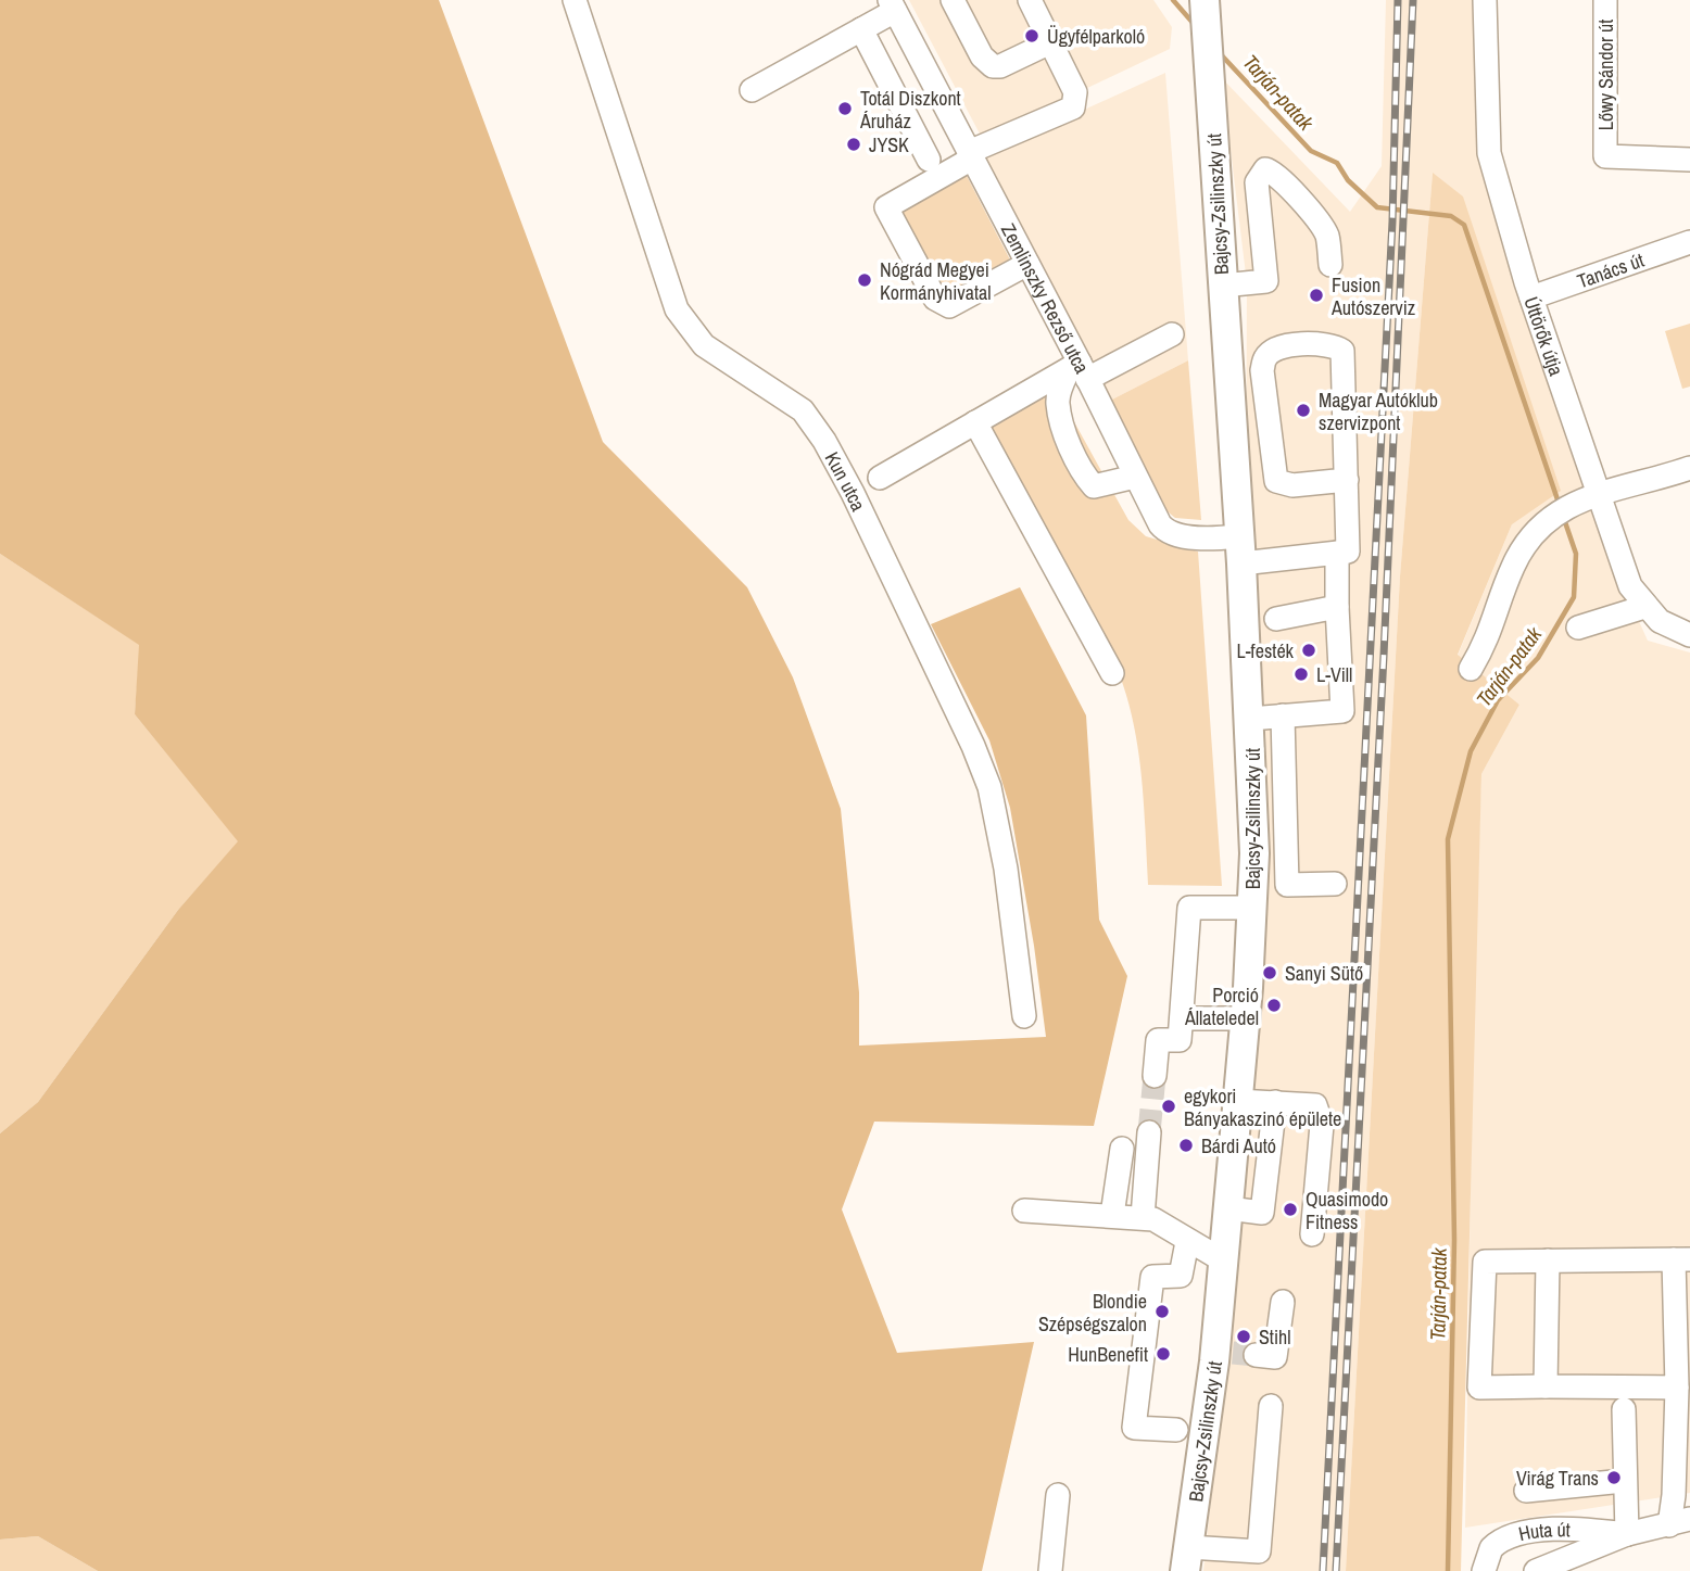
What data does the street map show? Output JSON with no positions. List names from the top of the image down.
{
  "streets": {
    "main road": ["Bajcsy-Zsilinszky út"],
    "street": [
      "Lőwy Sándor út",
      "Tanács út",
      "Zemlinszky Rezső utca",
      "Úttörők útja",
      "Kun utca",
      "Huta út"
    ]
  },
  "crossings": [
    ["Bajcsy-Zsilinszky út", "Zemlinszky Rezső utca"],
    ["Tanács út", "Úttörők útja"],
    ["Zemlinszky Rezső utca", "Kun utca"]
  ],
  "water": ["Tarján-patak"],
  "places": [
    "Ügyfélparkoló",
    "Totál Diszkont Áruház",
    "JYSK",
    "Nógrád Megyei Kormányhivatal",
    "Fusion Autószerviz",
    "Magyar Autóklub szervizpont",
    "L-festék",
    "L-Vill",
    "Sanyi Sütő",
    "Porció Állateledel",
    "egykori Bányakaszinó épülete",
    "Bárdi Autó",
    "Quasimodo Fitness",
    "Blondie Szépségszalon",
    "Stihl",
    "HunBenefit",
    "Virág Trans"
  ]
}
